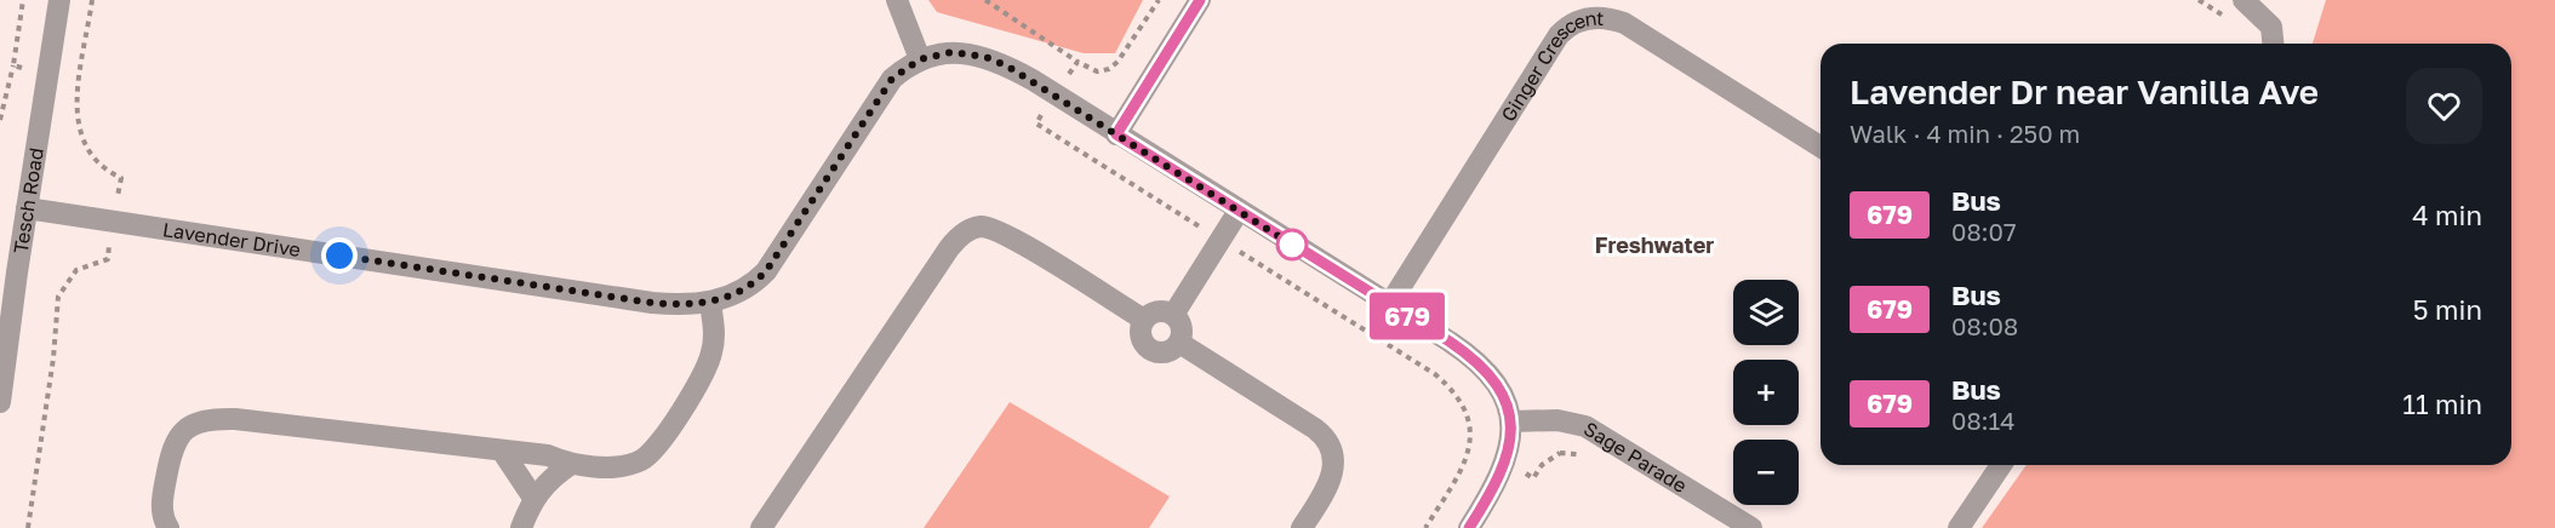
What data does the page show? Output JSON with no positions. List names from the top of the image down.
{
  "streets": {
    "street": [
      "Ginger Crescent",
      "Tesch Road",
      "Lavender Drive",
      "Sage Parade"
    ]
  },
  "crossings": [
    ["Ginger Crescent", "Lavender Drive"],
    ["Tesch Road", "Lavender Drive"],
    ["Lavender Drive", "Sage Parade"]
  ],
  "districts": ["Freshwater"],
  "lines": ["bus line 679"],
  "page": {
    "on_map": "679",
    "heading": ["Lavender Dr near Vanilla Ave", "Walk · 4 min · 250 m"],
    "list": [
      {
        "mark": "679",
        "name": "Bus",
        "note": "08:07",
        "value": "4 min"
      },
      {
        "mark": "679",
        "name": "Bus",
        "note": "08:08",
        "value": "5 min"
      },
      {
        "mark": "679",
        "name": "Bus",
        "note": "08:14",
        "value": "11 min"
      }
    ],
    "map_buttons": ["+", "−"]
  }
}
